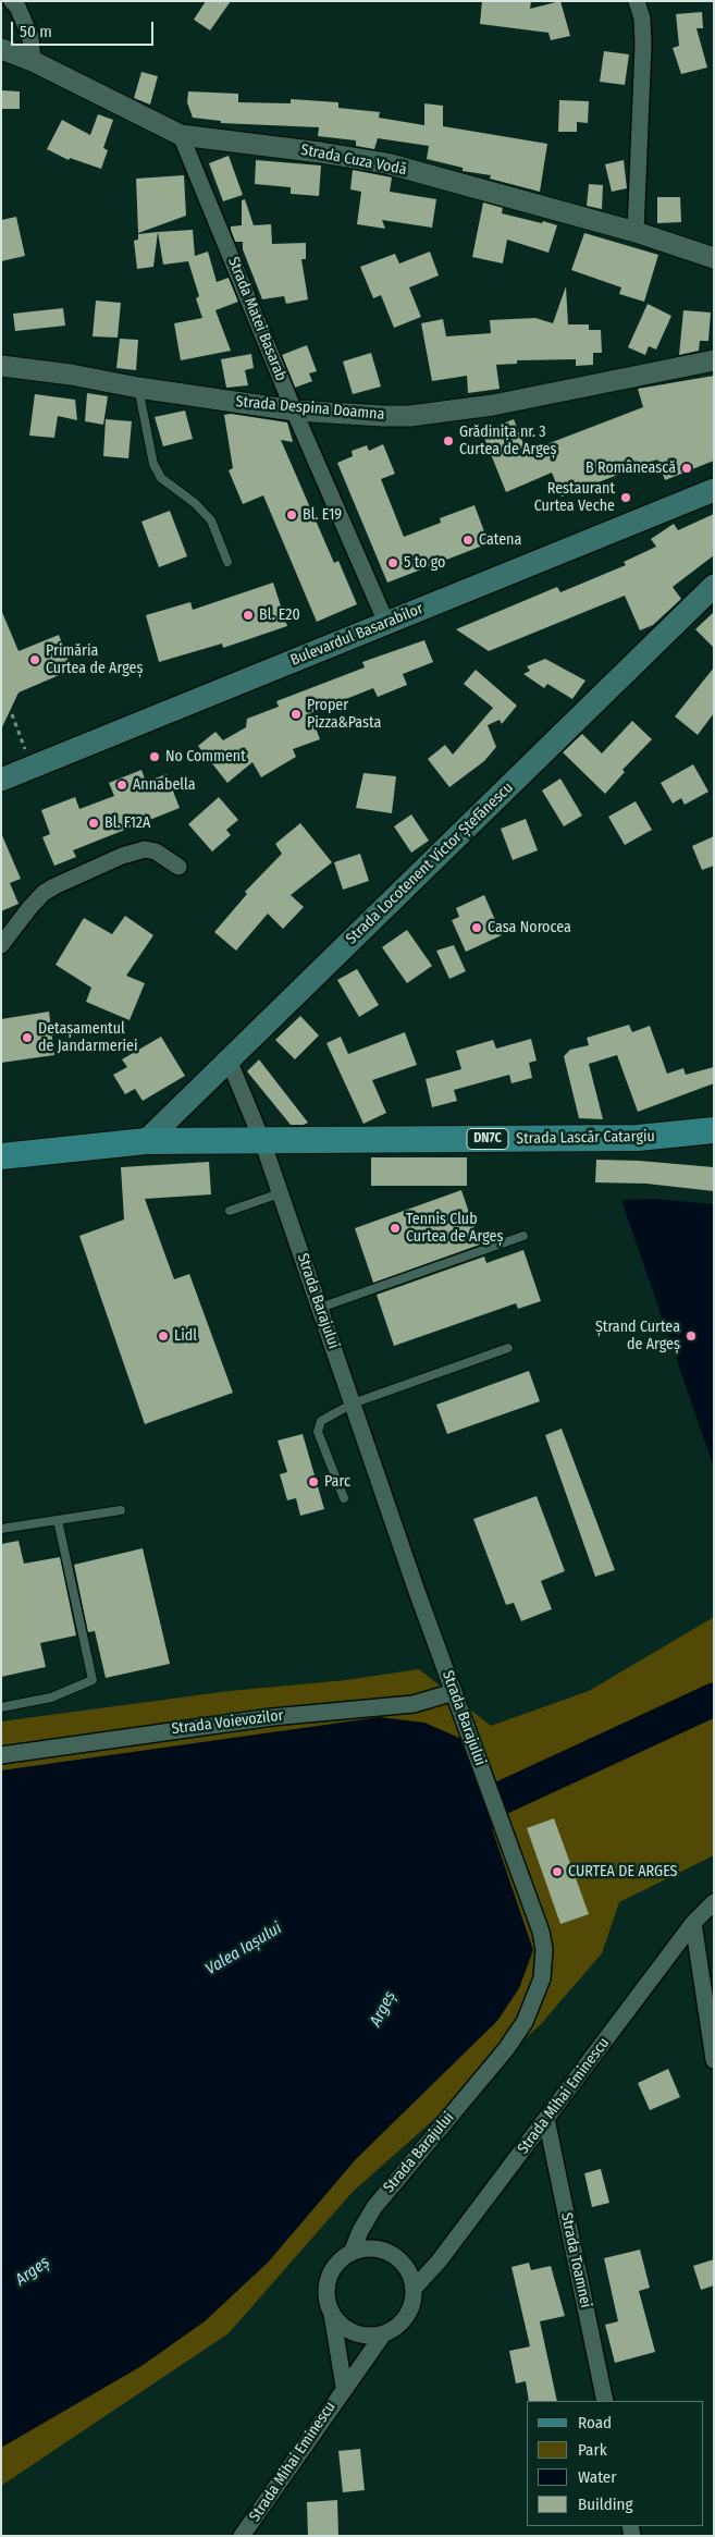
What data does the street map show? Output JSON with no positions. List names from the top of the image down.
{
  "streets": {
    "main road": [
      "Bulevardul Basarabilor",
      "Strada Locotenent Victor Ștefănescu",
      "Strada Lascăr Catargiu",
      "DN7C"
    ],
    "street": [
      "Strada Cuza Vodă",
      "Strada Matei Basarab",
      "Strada Despina Doamna",
      "Strada Barajului",
      "Strada Voievozilor",
      "Strada Mihai Eminescu",
      "Strada Toamnei"
    ]
  },
  "crossings": [
    ["Strada Cuza Vodă", "Strada Matei Basarab"],
    ["Strada Matei Basarab", "Strada Despina Doamna"],
    ["Strada Matei Basarab", "Bulevardul Basarabilor"],
    ["Strada Locotenent Victor Ștefănescu", "DN7C"],
    ["Strada Locotenent Victor Ștefănescu", "Strada Barajului"],
    ["Strada Lascăr Catargiu", "DN7C"],
    ["Strada Lascăr Catargiu", "Strada Barajului"],
    ["DN7C", "Strada Barajului"],
    ["Strada Barajului", "Strada Voievozilor"],
    ["Strada Barajului", "Strada Mihai Eminescu"],
    ["Strada Mihai Eminescu", "Strada Toamnei"]
  ],
  "water": ["Valea Iașului", "Argeș"],
  "places": [
    "Grădinița nr. 3 Curtea de Argeș",
    "B Românească",
    "Restaurant Curtea Veche",
    "Bl. E19",
    "Catena",
    "5 to go",
    "Bl. E20",
    "Primăria Curtea de Argeș",
    "Proper Pizza&Pasta",
    "No Comment",
    "Annabella",
    "Bl. F12A",
    "Casa Norocea",
    "Detașamentul de Jandarmeriei",
    "Tennis Club Curtea de Argeș",
    "Lidl",
    "Ștrand Curtea de Argeș",
    "Parc",
    "CURTEA DE ARGES"
  ],
  "legend": [
    "Road",
    "Park",
    "Water",
    "Building"
  ],
  "scale_bar": "50 m"
}
